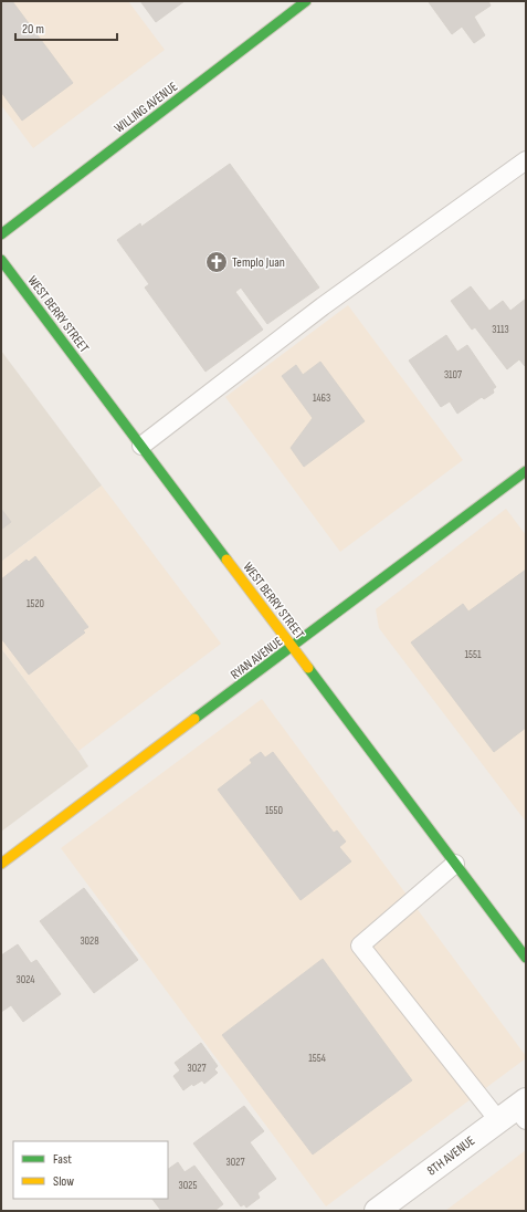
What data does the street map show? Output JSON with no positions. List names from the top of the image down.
{
  "streets": {
    "street": [
      "WILLING AVENUE",
      "WEST BERRY STREET",
      "RYAN AVENUE",
      "8TH AVENUE"
    ]
  },
  "crossings": [
    ["WEST BERRY STREET", "RYAN AVENUE"]
  ],
  "places": {
    "church": ["Templo Juan"]
  },
  "house_numbers": [
    "3113",
    "3107",
    "1463",
    "1520",
    "1551",
    "1550",
    "3028",
    "3024",
    "1554",
    "3027",
    "3027",
    "3025"
  ],
  "legend": ["Fast", "Slow"],
  "scale_bar": "20 m"
}
